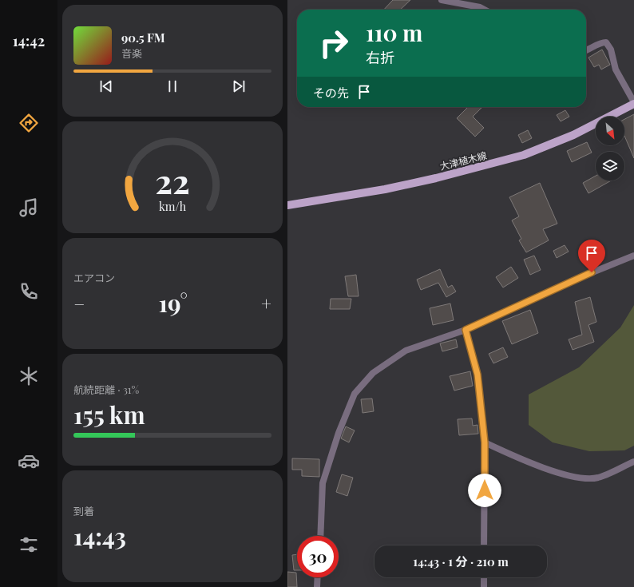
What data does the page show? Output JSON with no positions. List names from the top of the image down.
{
  "streets": {
    "main road": ["大津植木線"]
  },
  "north": "bottom right",
  "page": {
    "tabs": "14:42",
    "turn": ["110 m", "右折"],
    "song": ["90.5 FM", "音楽"],
    "then": "その先",
    "tile": [
      "エアコン",
      ["航続距離 · 31%", "155 km"],
      ["到着", "14:43"]
    ],
    "heat": ["−", "19°", "+"],
    "limit": "30",
    "trip": "14:43 · 1 分 · 210 m",
    "gauge": ["22", "km/h"]
  }
}
